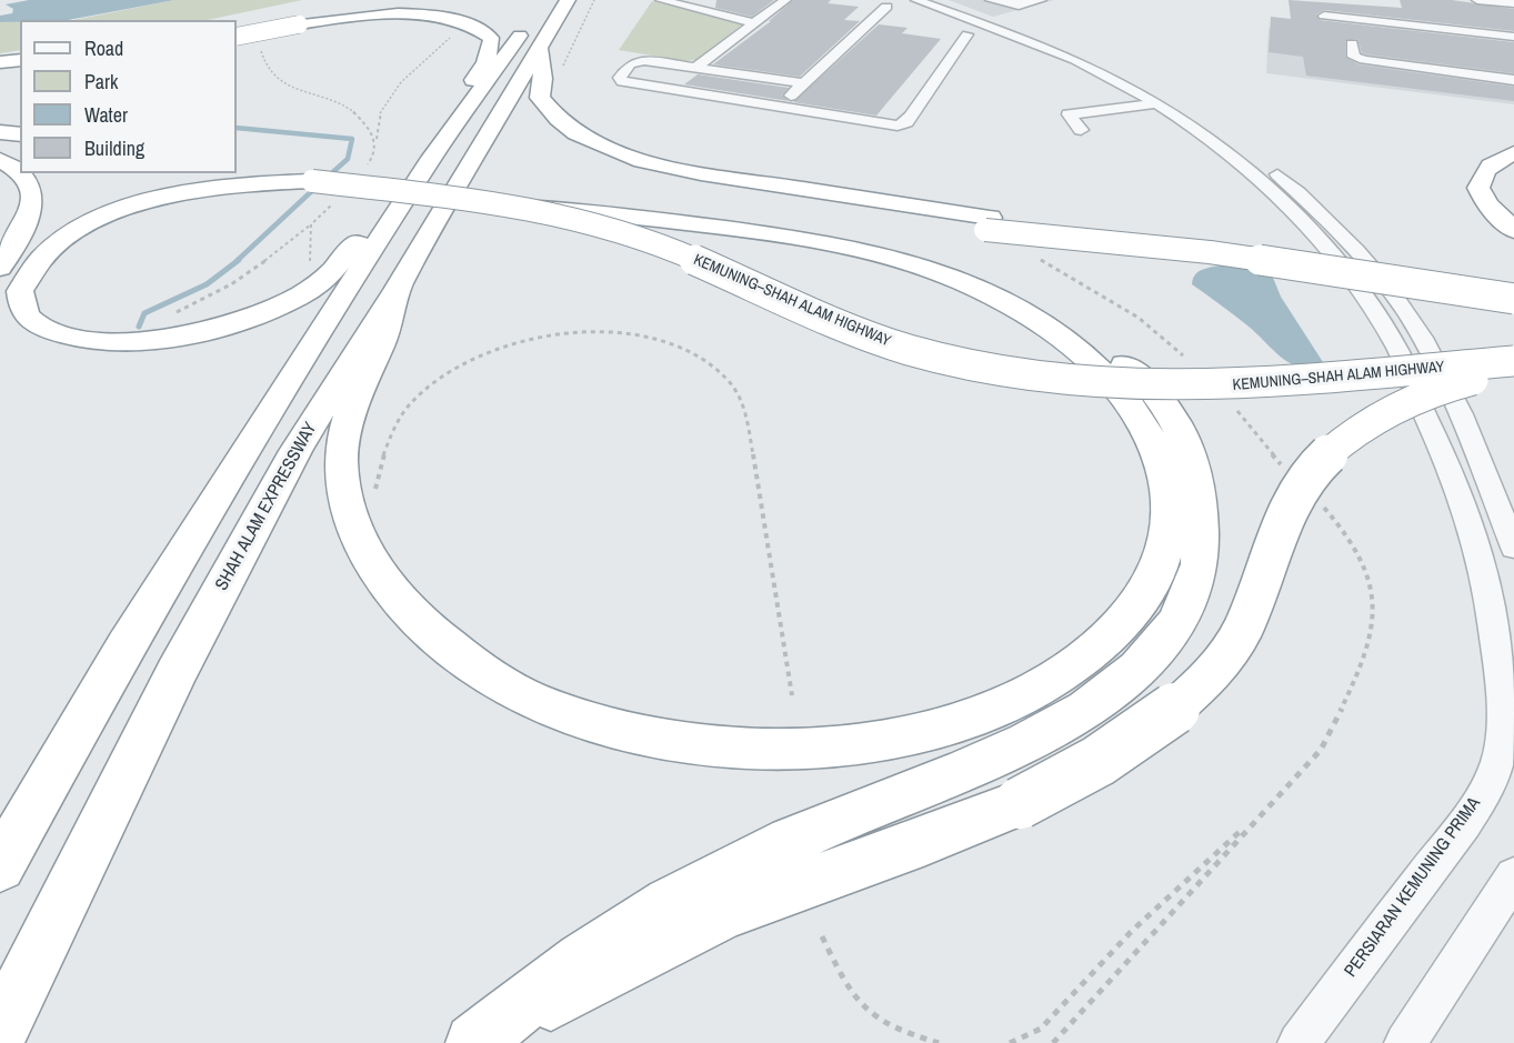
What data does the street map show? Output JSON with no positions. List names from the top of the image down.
{
  "streets": {
    "highway": ["KEMUNING–SHAH ALAM HIGHWAY", "SHAH ALAM EXPRESSWAY"],
    "street": ["PERSIARAN KEMUNING PRIMA"]
  },
  "legend": [
    "Road",
    "Park",
    "Water",
    "Building"
  ]
}
